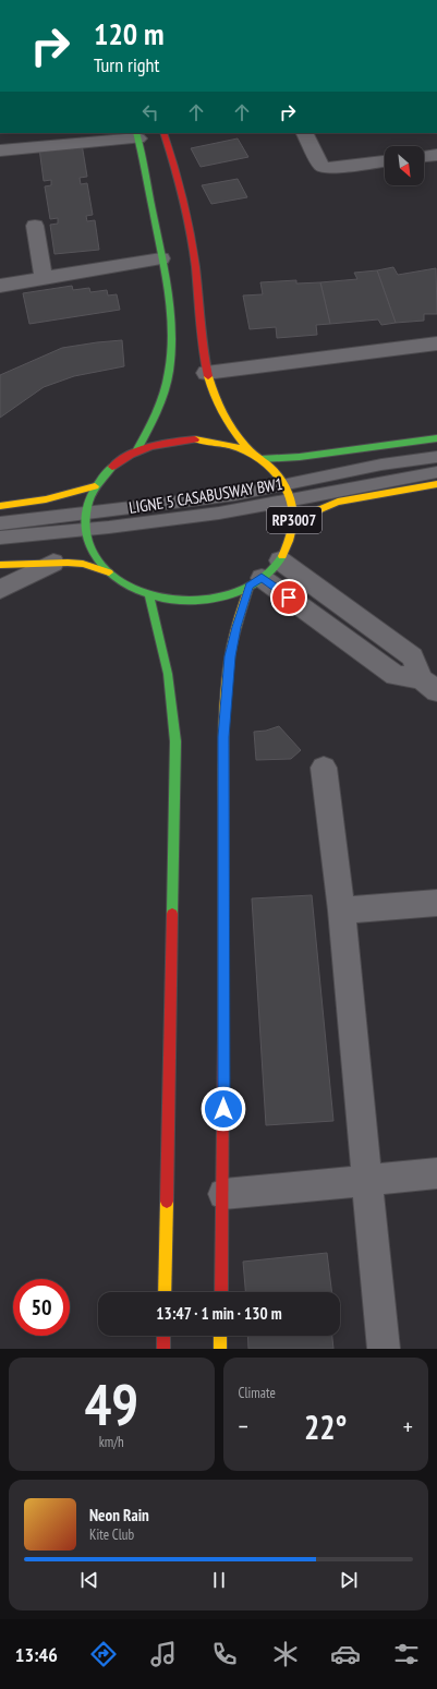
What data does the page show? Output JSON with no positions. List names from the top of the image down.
{
  "streets": {
    "main road": ["RP3007"],
    "lane": ["LIGNE 5 CASABUSWAY BW1"]
  },
  "crossings": [
    ["LIGNE 5 CASABUSWAY BW1", "RP3007"]
  ],
  "north": "bottom right",
  "page": {
    "turn": ["120 m", "Turn right"],
    "limit": "50",
    "trip": "13:47 · 1 min · 130 m",
    "tile": [
      ["49", "km/h"],
      "Climate"
    ],
    "heat": ["−", "22°", "+"],
    "song": ["Neon Rain", "Kite Club"],
    "tabs": "13:46"
  }
}
